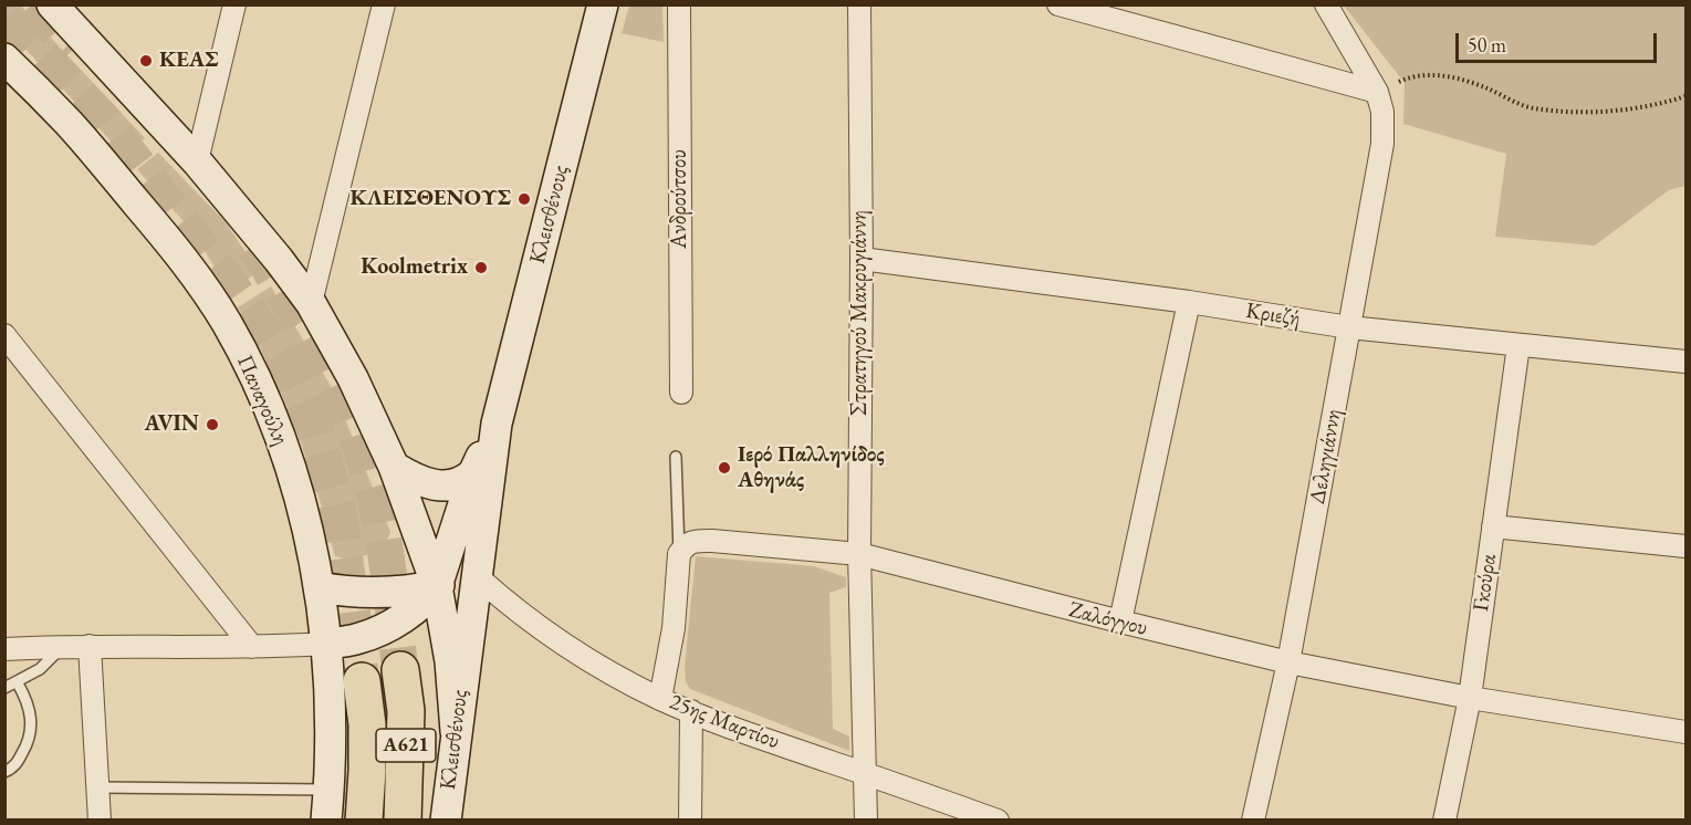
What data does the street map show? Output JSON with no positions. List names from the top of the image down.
{
  "streets": {
    "highway": ["Α621"],
    "main road": ["Κλεισθένους", "Παναγούλη"],
    "street": [
      "Ανδρούτσου",
      "Στρατηγού Μακρυγιάννη",
      "Κριεζή",
      "Δεληγιάννη",
      "Γκούρα",
      "Ζαλόγγου",
      "25ης Μαρτίου"
    ]
  },
  "crossings": [
    ["Κλεισθένους", "25ης Μαρτίου"],
    ["Στρατηγού Μακρυγιάννη", "Κριεζή"],
    ["Στρατηγού Μακρυγιάννη", "Ζαλόγγου"],
    ["Στρατηγού Μακρυγιάννη", "25ης Μαρτίου"],
    ["Κριεζή", "Δεληγιάννη"],
    ["Κριεζή", "Γκούρα"],
    ["Δεληγιάννη", "Ζαλόγγου"],
    ["Γκούρα", "Ζαλόγγου"]
  ],
  "places": [
    "ΚΕΑΣ",
    "ΚΛΕΙΣΘΕΝΟΥΣ",
    "Koolmetrix",
    "AVIN",
    "Ιερό Παλληνίδος Αθηνάς"
  ],
  "scale_bar": "50 m"
}
